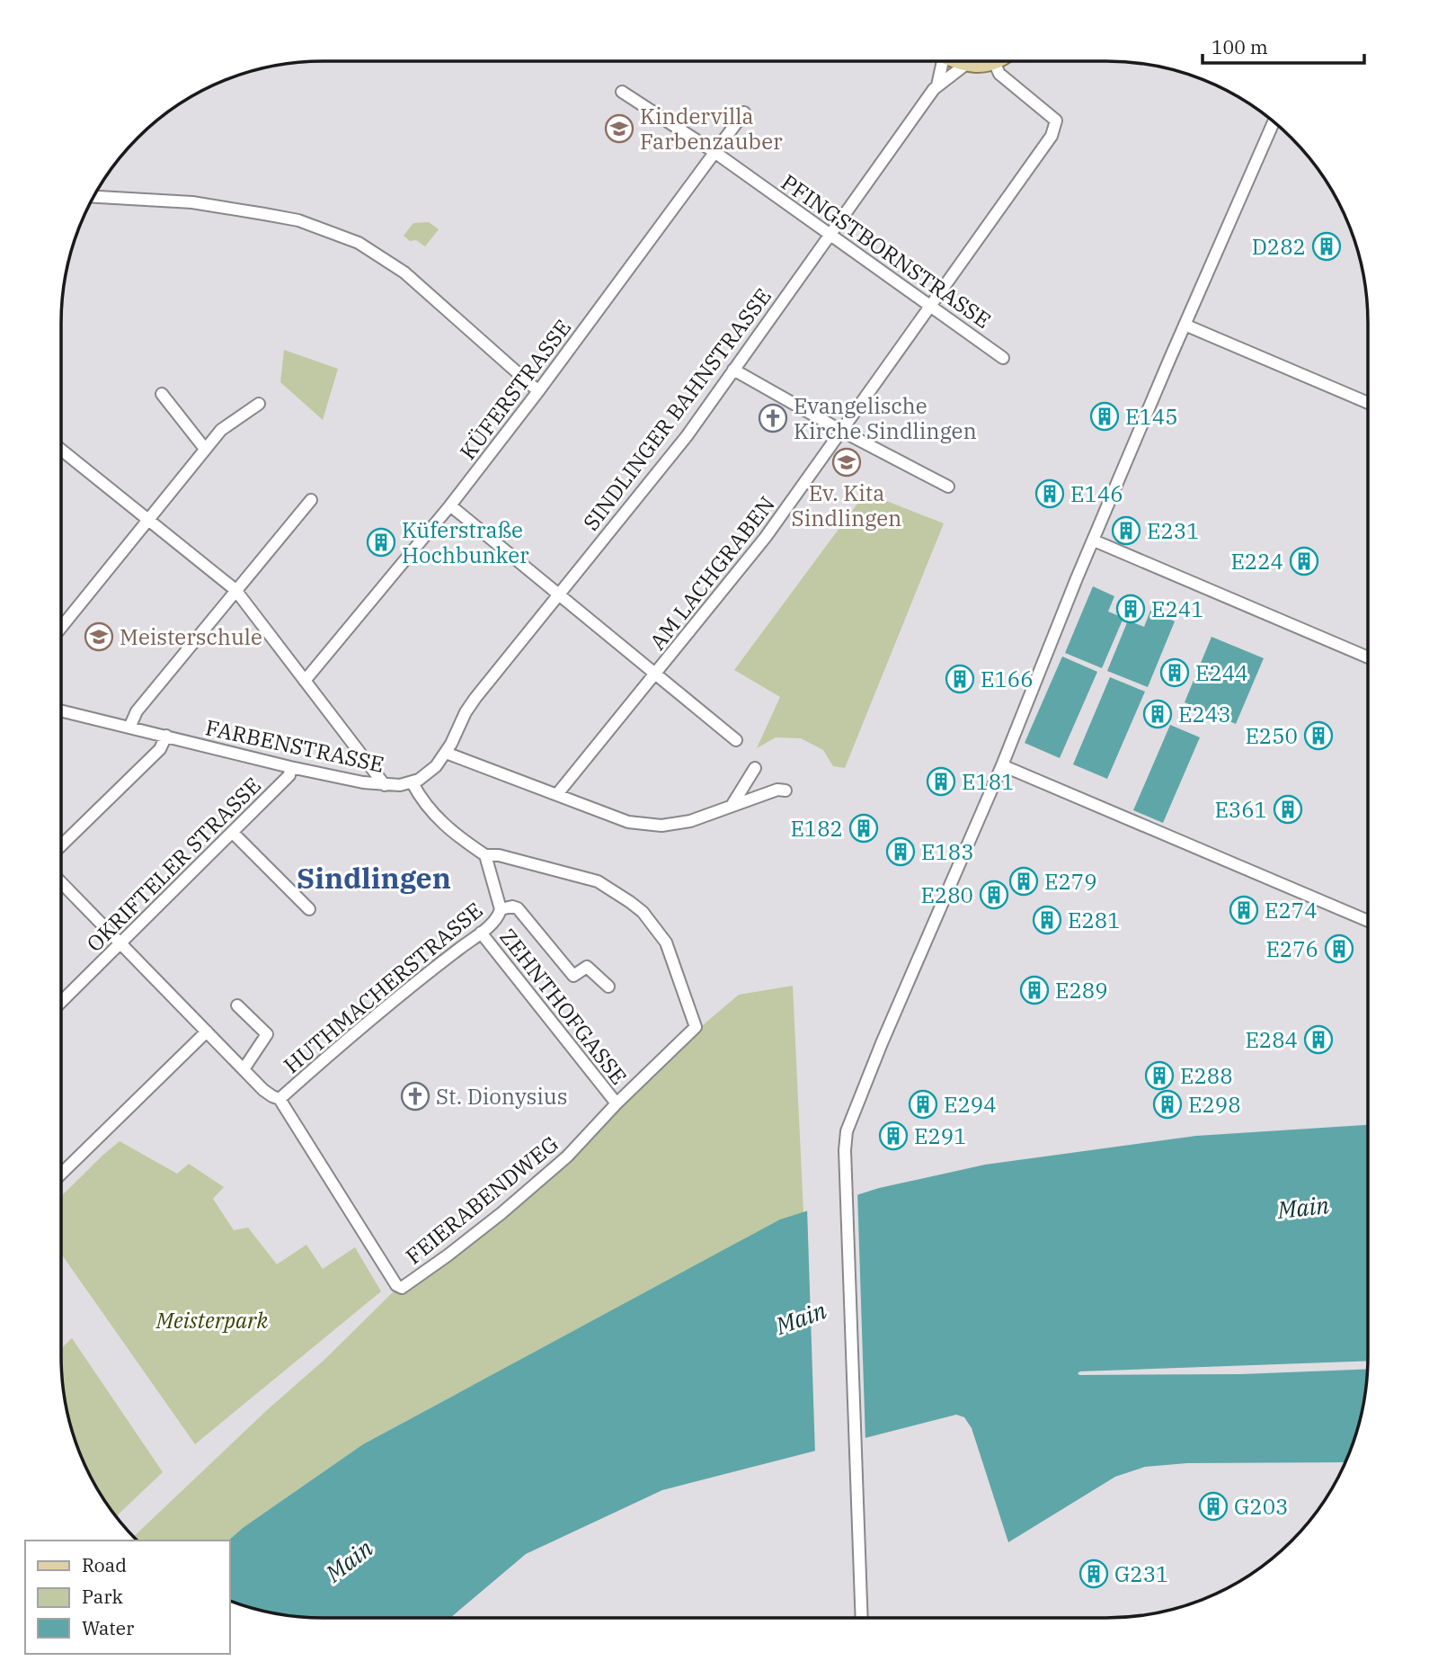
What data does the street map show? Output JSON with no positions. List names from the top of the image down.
{
  "streets": {
    "street": [
      "PFINGSTBORNSTRASSE",
      "KÜFERSTRASSE",
      "SINDLINGER BAHNSTRASSE",
      "AM LACHGRABEN",
      "FARBENSTRASSE",
      "OKRIFTELER STRASSE",
      "HUTHMACHERSTRASSE",
      "ZEHNTHOFGASSE",
      "FEIERABENDWEG"
    ]
  },
  "crossings": [
    ["PFINGSTBORNSTRASSE", "KÜFERSTRASSE"],
    ["PFINGSTBORNSTRASSE", "SINDLINGER BAHNSTRASSE"],
    ["PFINGSTBORNSTRASSE", "AM LACHGRABEN"],
    ["SINDLINGER BAHNSTRASSE", "FARBENSTRASSE"],
    ["FARBENSTRASSE", "OKRIFTELER STRASSE"],
    ["HUTHMACHERSTRASSE", "ZEHNTHOFGASSE"],
    ["HUTHMACHERSTRASSE", "FEIERABENDWEG"],
    ["ZEHNTHOFGASSE", "FEIERABENDWEG"]
  ],
  "districts": ["Sindlingen"],
  "water": ["Main"],
  "parks": ["Meisterpark"],
  "places": {
    "school or university": ["Kindervilla Farbenzauber", "Ev. Kita Sindlingen", "Meisterschule"],
    "building": [
      "D282",
      "E145",
      "E146",
      "E231",
      "Küferstraße Hochbunker",
      "E224",
      "E241",
      "E244",
      "E166",
      "E243",
      "E250",
      "E181",
      "E361",
      "E182",
      "E183",
      "E279",
      "E280",
      "E274",
      "E281",
      "E276",
      "E289",
      "E284",
      "E288",
      "E294",
      "E298",
      "E291",
      "G203",
      "G231"
    ],
    "church": ["Evangelische Kirche Sindlingen", "St. Dionysius"]
  },
  "legend": ["Road", "Park", "Water"],
  "scale_bar": "100 m"
}
